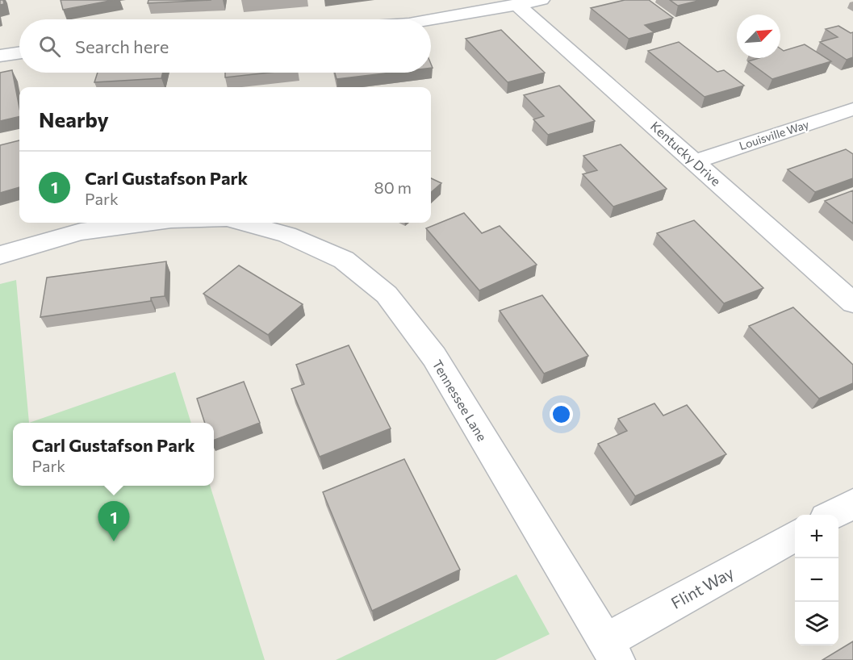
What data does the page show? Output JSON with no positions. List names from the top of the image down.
{
  "streets": {
    "street": [
      "Louisville Way",
      "Kentucky Drive",
      "Tennessee Lane",
      "Flint Way"
    ]
  },
  "crossings": [
    ["Louisville Way", "Kentucky Drive"],
    ["Tennessee Lane", "Flint Way"]
  ],
  "north": "top right",
  "page": {
    "search": "Search here",
    "heading": "Nearby",
    "list": [
      {
        "mark": "1",
        "name": "Carl Gustafson Park",
        "note": "Park",
        "value": "80 m"
      }
    ],
    "popup": ["Carl Gustafson Park", "Park"],
    "pins": "1",
    "map_buttons": ["+", "−"]
  }
}
